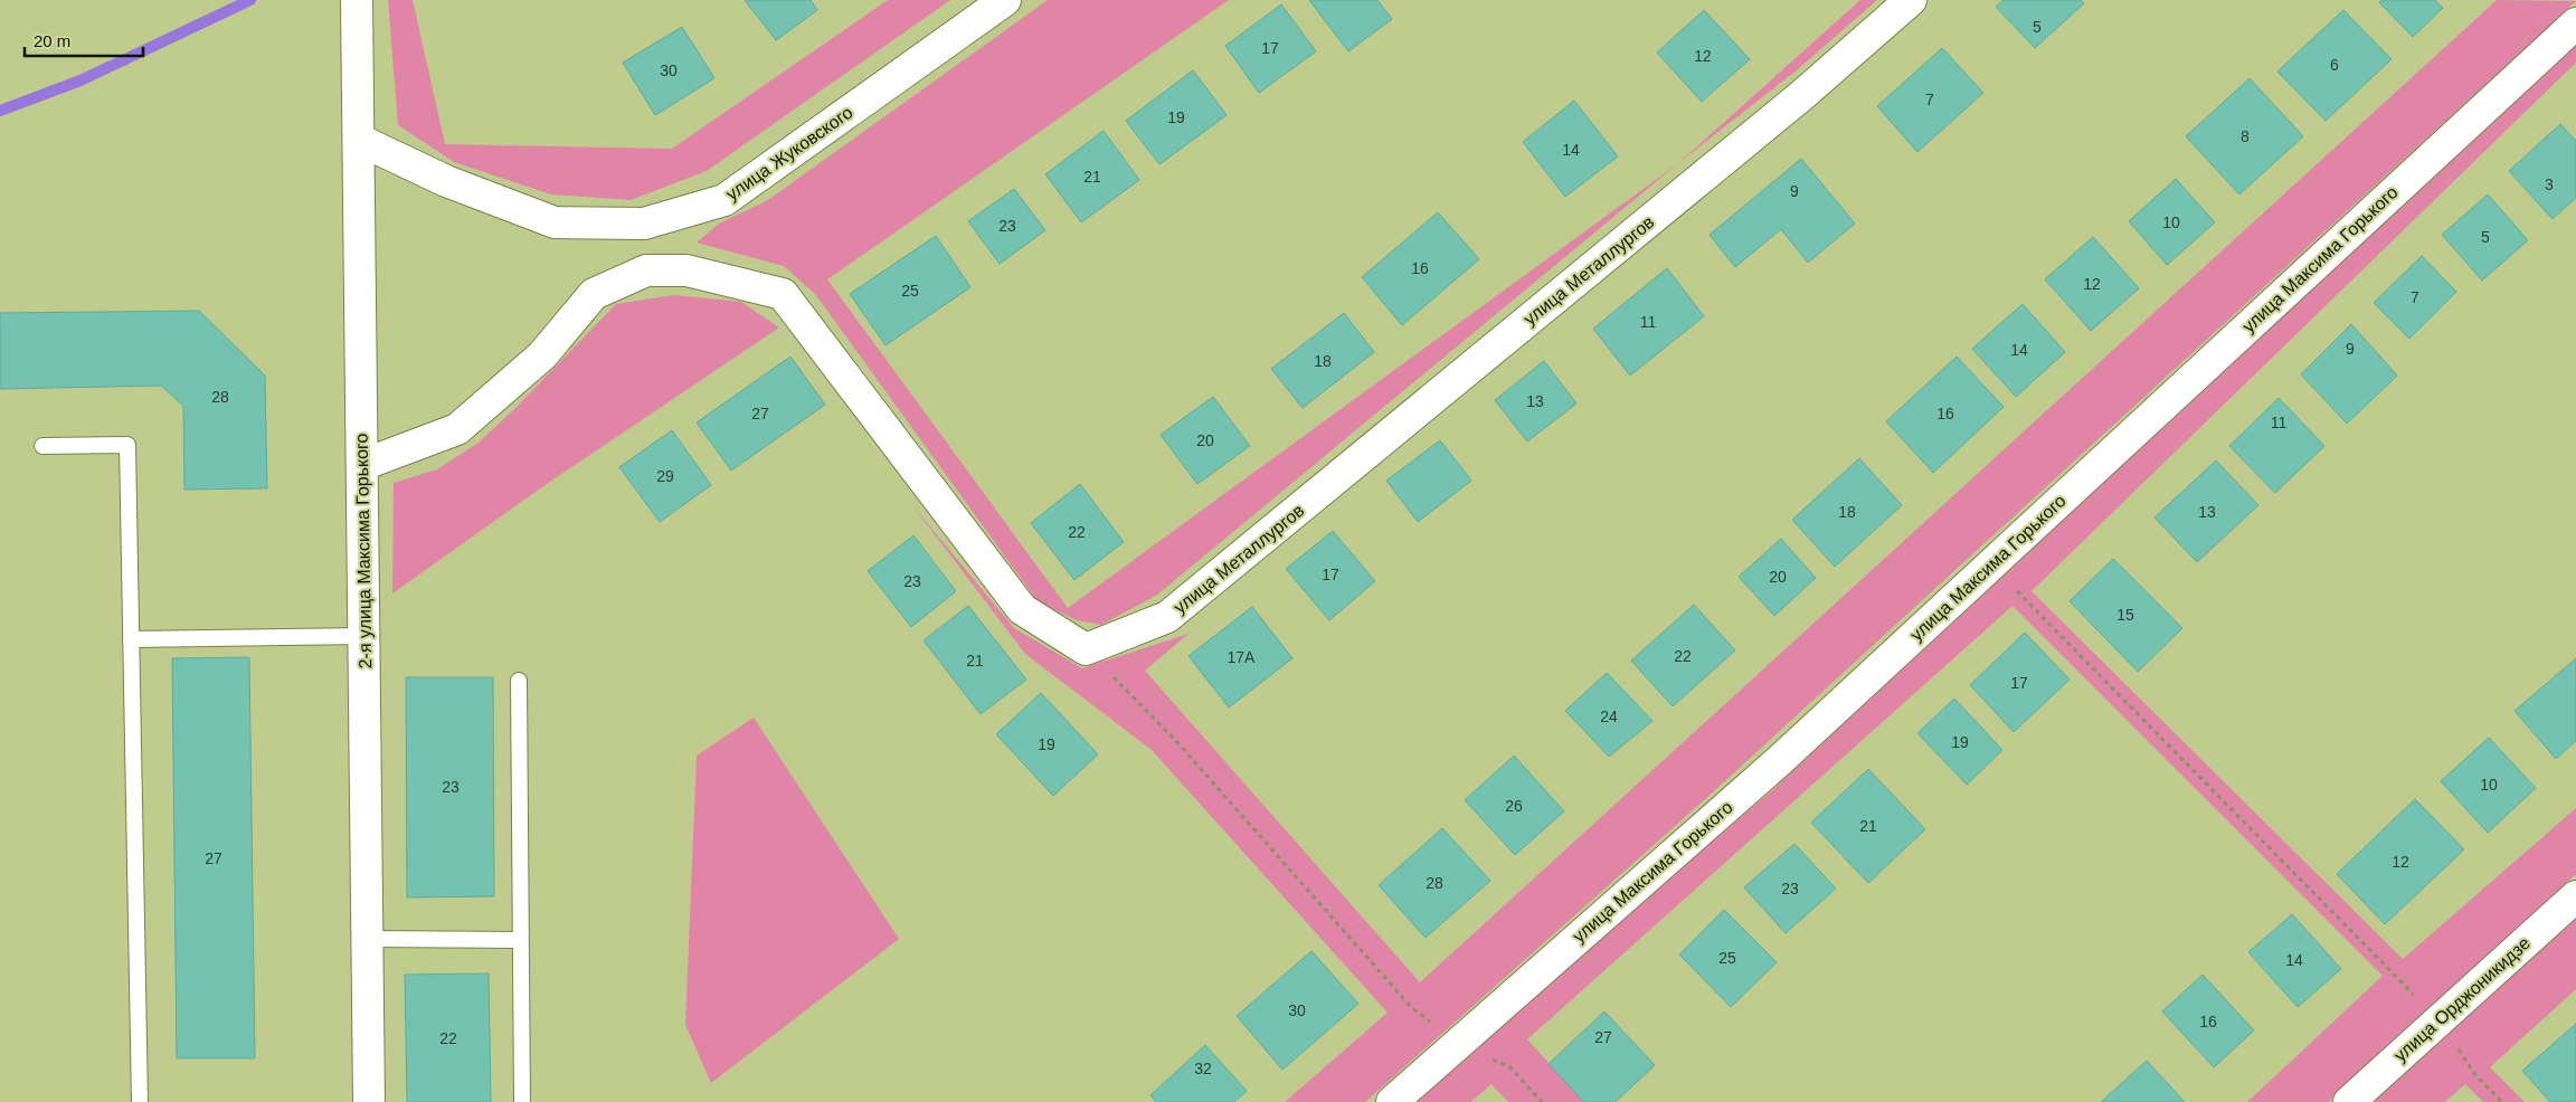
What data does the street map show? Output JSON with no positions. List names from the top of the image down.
{
  "streets": {
    "street": [
      "улица Жуковского",
      "улица Максима Горького",
      "улица Металлургов",
      "2-я улица Максима Горького",
      "улица Орджоникидзе"
    ]
  },
  "crossings": [
    ["улица Жуковского", "2-я улица Максима Горького"]
  ],
  "house_numbers": [
    "5",
    "17",
    "12",
    "6",
    "30",
    "7",
    "19",
    "8",
    "14",
    "21",
    "3",
    "9",
    "10",
    "23",
    "5",
    "16",
    "12",
    "25",
    "7",
    "11",
    "9",
    "14",
    "18",
    "28",
    "13",
    "27",
    "16",
    "11",
    "20",
    "29",
    "18",
    "13",
    "22",
    "17",
    "20",
    "23",
    "15",
    "22",
    "17А",
    "21",
    "17",
    "24",
    "19",
    "19",
    "10",
    "23",
    "26",
    "21",
    "27",
    "12",
    "28",
    "23",
    "25",
    "14",
    "30",
    "16",
    "27",
    "22",
    "32"
  ],
  "scale_bar": "20 m"
}
